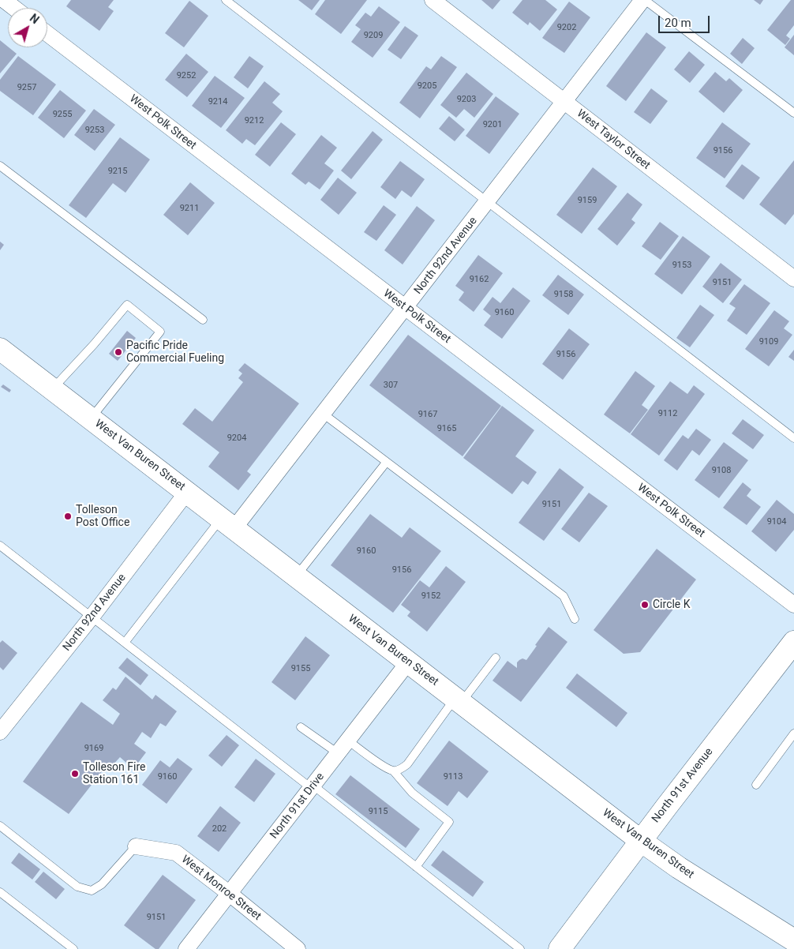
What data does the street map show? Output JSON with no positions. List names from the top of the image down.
{
  "streets": {
    "main road": ["West Van Buren Street", "North 91st Avenue"],
    "street": [
      "West Polk Street",
      "West Taylor Street",
      "North 92nd Avenue",
      "North 91st Drive",
      "West Monroe Street"
    ]
  },
  "crossings": [
    ["West Polk Street", "North 92nd Avenue"],
    ["West Taylor Street", "North 92nd Avenue"],
    ["North 92nd Avenue", "West Van Buren Street"],
    ["West Van Buren Street", "North 91st Avenue"],
    ["West Van Buren Street", "North 91st Drive"],
    ["North 91st Drive", "West Monroe Street"]
  ],
  "places": [
    "Pacific Pride Commercial Fueling",
    "Tolleson Post Office",
    "Circle K",
    "Tolleson Fire Station 161"
  ],
  "house_numbers": [
    "9202",
    "9209",
    "9252",
    "9205",
    "9257",
    "9203",
    "9214",
    "9255",
    "9212",
    "9201",
    "9253",
    "9156",
    "9215",
    "9159",
    "9211",
    "9153",
    "9162",
    "9151",
    "9158",
    "9160",
    "9109",
    "9156",
    "307",
    "9112",
    "9167",
    "9165",
    "9204",
    "9108",
    "9151",
    "9104",
    "9160",
    "9156",
    "9152",
    "9155",
    "9169",
    "9160",
    "9113",
    "9115",
    "202",
    "9151"
  ],
  "scale_bar": "20 m",
  "north": "top right"
}
